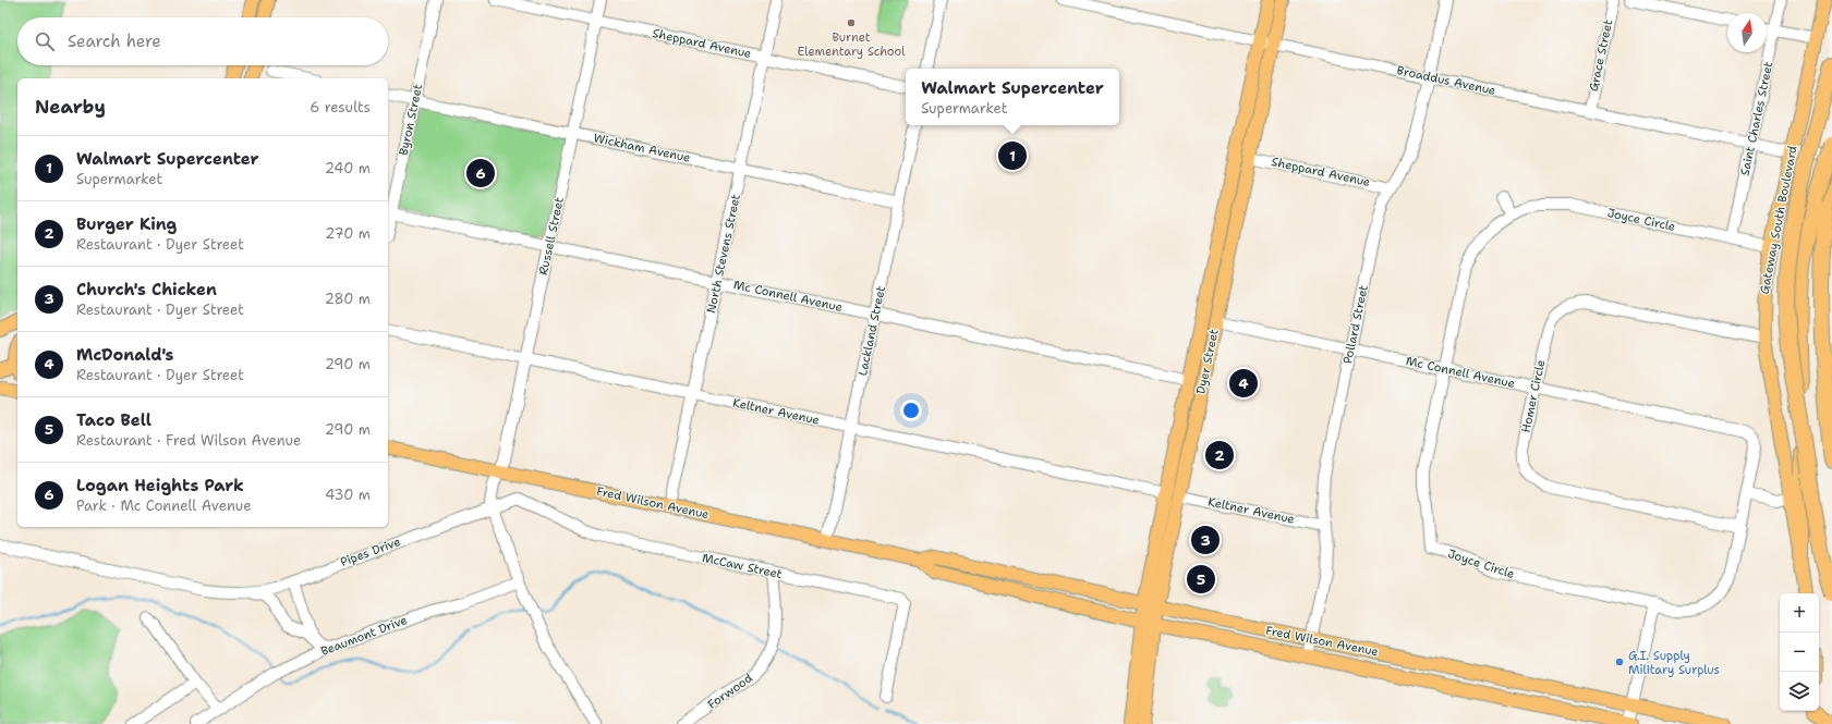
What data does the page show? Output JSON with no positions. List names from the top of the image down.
{
  "streets": {
    "main road": ["Gateway South Boulevard", "Dyer Street", "Fred Wilson Avenue"],
    "street": [
      "Sheppard Avenue",
      "Grace Street",
      "Broaddus Avenue",
      "Saint Charles Street",
      "Byron Street",
      "Wickham Avenue",
      "Joyce Circle",
      "Russell Street",
      "North Stevens Street",
      "Mc Connell Avenue",
      "Pollard Street",
      "Lackland Street",
      "Homer Circle",
      "Keltner Avenue",
      "Pipes Drive",
      "McCaw Street",
      "Beaumont Drive",
      "Forwood"
    ]
  },
  "crossings": [
    ["Sheppard Avenue", "Russell Street"],
    ["Sheppard Avenue", "North Stevens Street"],
    ["Sheppard Avenue", "Pollard Street"],
    ["Sheppard Avenue", "Dyer Street"],
    ["Grace Street", "Broaddus Avenue"],
    ["Broaddus Avenue", "Saint Charles Street"],
    ["Broaddus Avenue", "Gateway South Boulevard"],
    ["Broaddus Avenue", "Pollard Street"],
    ["Broaddus Avenue", "Dyer Street"],
    ["Saint Charles Street", "Joyce Circle"],
    ["Byron Street", "Wickham Avenue"],
    ["Byron Street", "Mc Connell Avenue"],
    ["Wickham Avenue", "Russell Street"],
    ["Wickham Avenue", "North Stevens Street"],
    ["Wickham Avenue", "Lackland Street"],
    ["Joyce Circle", "Gateway South Boulevard"],
    ["Joyce Circle", "Mc Connell Avenue"],
    ["Joyce Circle", "Homer Circle"],
    ["Gateway South Boulevard", "Homer Circle"],
    ["Russell Street", "Mc Connell Avenue"],
    ["Russell Street", "Keltner Avenue"],
    ["Russell Street", "Fred Wilson Avenue"],
    ["Russell Street", "Pipes Drive"],
    ["Russell Street", "McCaw Street"],
    ["North Stevens Street", "Mc Connell Avenue"],
    ["North Stevens Street", "Keltner Avenue"],
    ["North Stevens Street", "Fred Wilson Avenue"],
    ["Mc Connell Avenue", "Pollard Street"],
    ["Mc Connell Avenue", "Lackland Street"],
    ["Mc Connell Avenue", "Dyer Street"],
    ["Mc Connell Avenue", "Homer Circle"],
    ["Pollard Street", "Keltner Avenue"],
    ["Pollard Street", "Fred Wilson Avenue"],
    ["Lackland Street", "Keltner Avenue"],
    ["Lackland Street", "Fred Wilson Avenue"],
    ["Dyer Street", "Keltner Avenue"],
    ["Dyer Street", "Fred Wilson Avenue"],
    ["Pipes Drive", "McCaw Street"],
    ["Pipes Drive", "Beaumont Drive"],
    ["McCaw Street", "Forwood"]
  ],
  "places": ["Burnet Elementary School", "G.I. Supply Military Surplus"],
  "north": "top",
  "page": {
    "search": "Search here",
    "popup": ["Walmart Supercenter", "Supermarket"],
    "heading": ["Nearby", "6 results"],
    "list": [
      {
        "mark": "1",
        "name": "Walmart Supercenter",
        "note": "Supermarket",
        "value": "240 m"
      },
      {
        "mark": "2",
        "name": "Burger King",
        "note": "Restaurant · Dyer Street",
        "value": "270 m"
      },
      {
        "mark": "3",
        "name": "Church's Chicken",
        "note": "Restaurant · Dyer Street",
        "value": "280 m"
      },
      {
        "mark": "4",
        "name": "McDonald's",
        "note": "Restaurant · Dyer Street",
        "value": "290 m"
      },
      {
        "mark": "5",
        "name": "Taco Bell",
        "note": "Restaurant · Fred Wilson Avenue",
        "value": "290 m"
      },
      {
        "mark": "6",
        "name": "Logan Heights Park",
        "note": "Park · Mc Connell Avenue",
        "value": "430 m"
      }
    ],
    "pins": [
      "1",
      "6",
      "4",
      "2",
      "3",
      "5"
    ],
    "map_buttons": ["+", "−"]
  }
}
